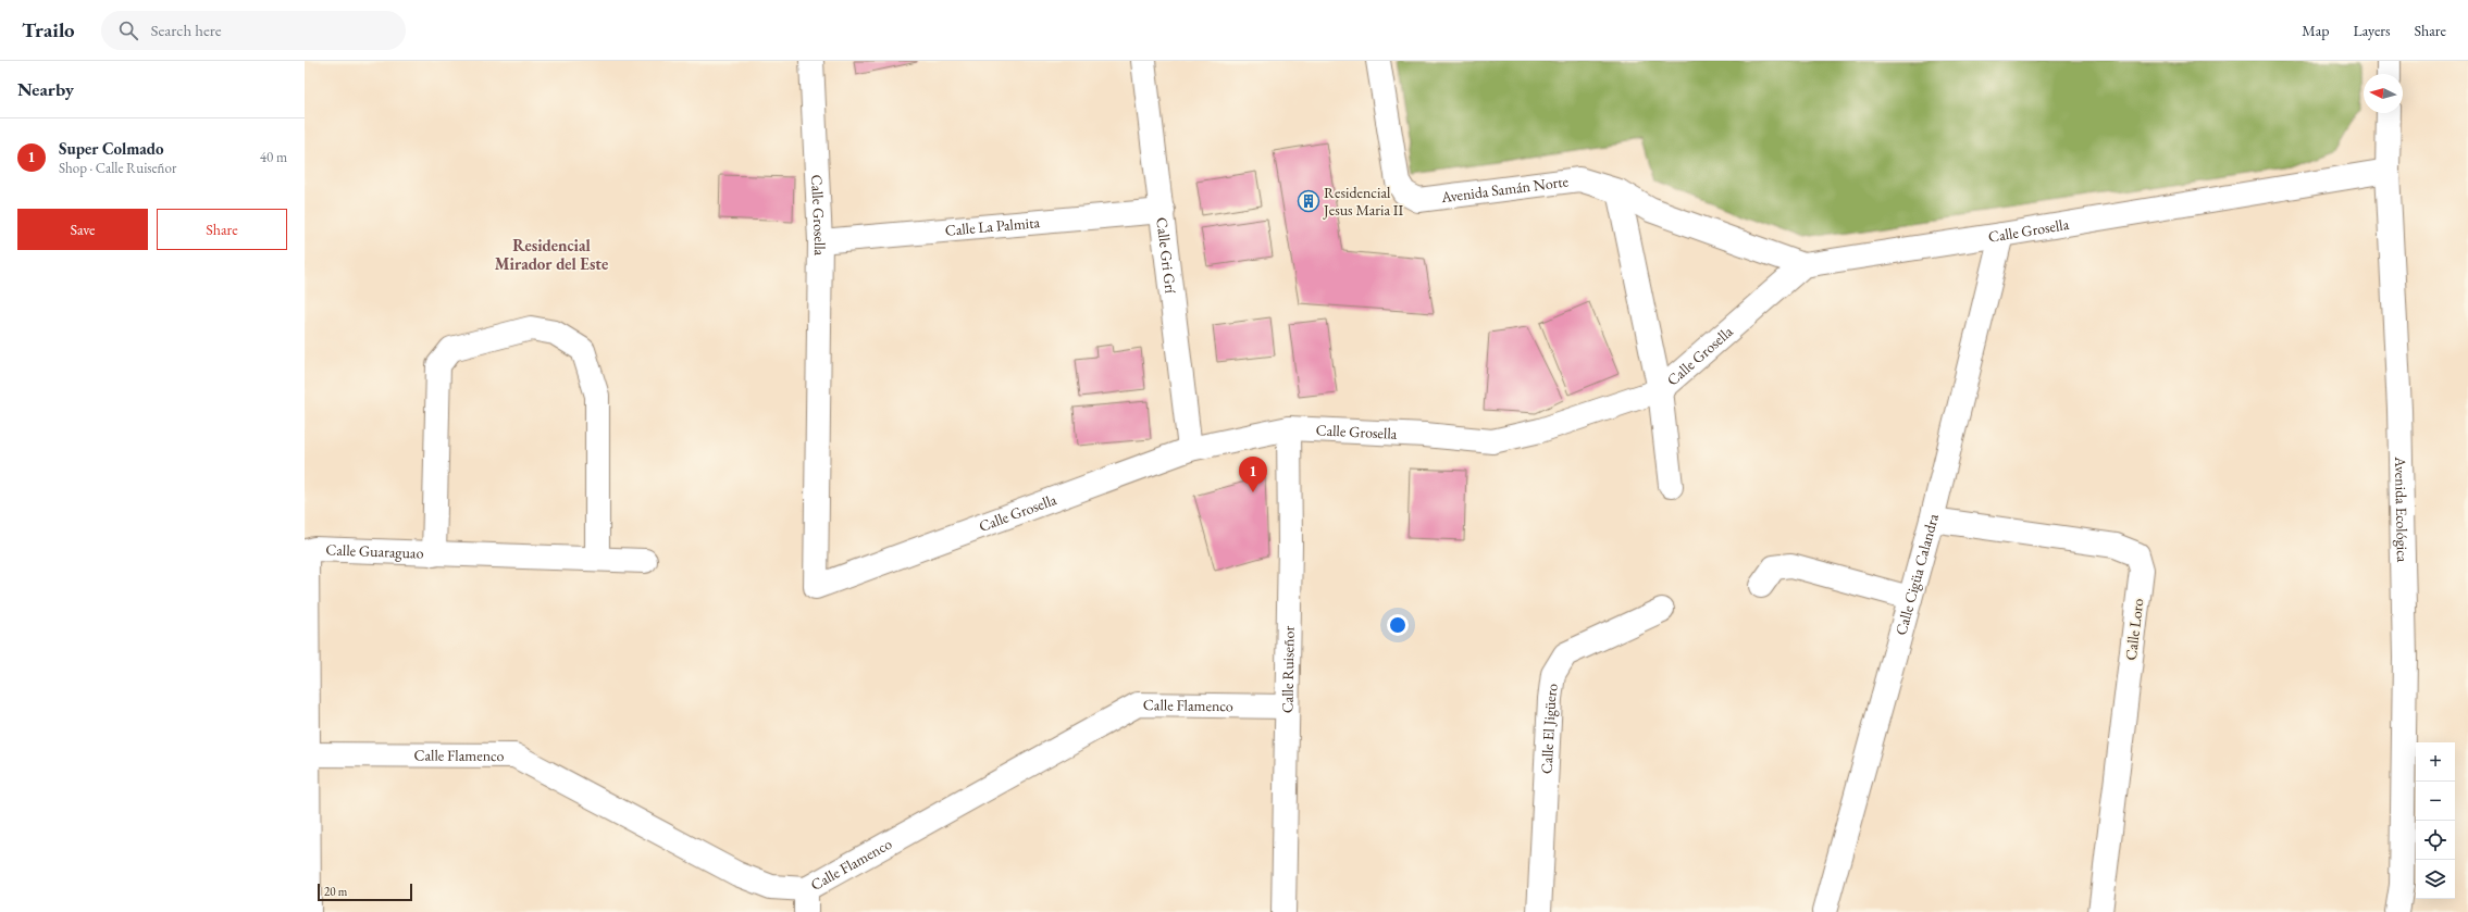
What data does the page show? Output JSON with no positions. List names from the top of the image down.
{
  "streets": {
    "street": [
      "Avenida Samán Norte",
      "Calle Grosella",
      "Calle La Palmita",
      "Calle Gri Grí",
      "Avenida Ecológica",
      "Calle Guaraguao",
      "Calle Cigüa Calandra",
      "Calle Loro",
      "Calle Ruiseñor",
      "Calle Flamenco",
      "Calle El Jigüero"
    ]
  },
  "crossings": [
    ["Avenida Samán Norte", "Calle Grosella"],
    ["Calle Grosella", "Calle La Palmita"],
    ["Calle Grosella", "Calle Gri Grí"],
    ["Calle Grosella", "Avenida Ecológica"],
    ["Calle Grosella", "Calle Cigüa Calandra"],
    ["Calle Grosella", "Calle Ruiseñor"],
    ["Calle La Palmita", "Calle Gri Grí"],
    ["Calle Guaraguao", "Calle Flamenco"],
    ["Calle Cigüa Calandra", "Calle Loro"],
    ["Calle Ruiseñor", "Calle Flamenco"]
  ],
  "districts": ["Residencial Mirador del Este"],
  "places": {
    "building": ["Residencial Jesus Maria II"]
  },
  "scale_bar": "20 m",
  "north": "left",
  "page": {
    "header": "Trailo",
    "search": "Search here",
    "nav": ["Map", "Layers", "Share"],
    "heading": "Nearby",
    "list": [
      {
        "mark": "1",
        "name": "Super Colmado",
        "note": "Shop · Calle Ruiseñor",
        "value": "40 m"
      }
    ],
    "buttons": ["Save", "Share"],
    "pins": "1",
    "map_buttons": ["+", "−"],
    "scale": "20 m"
  }
}
